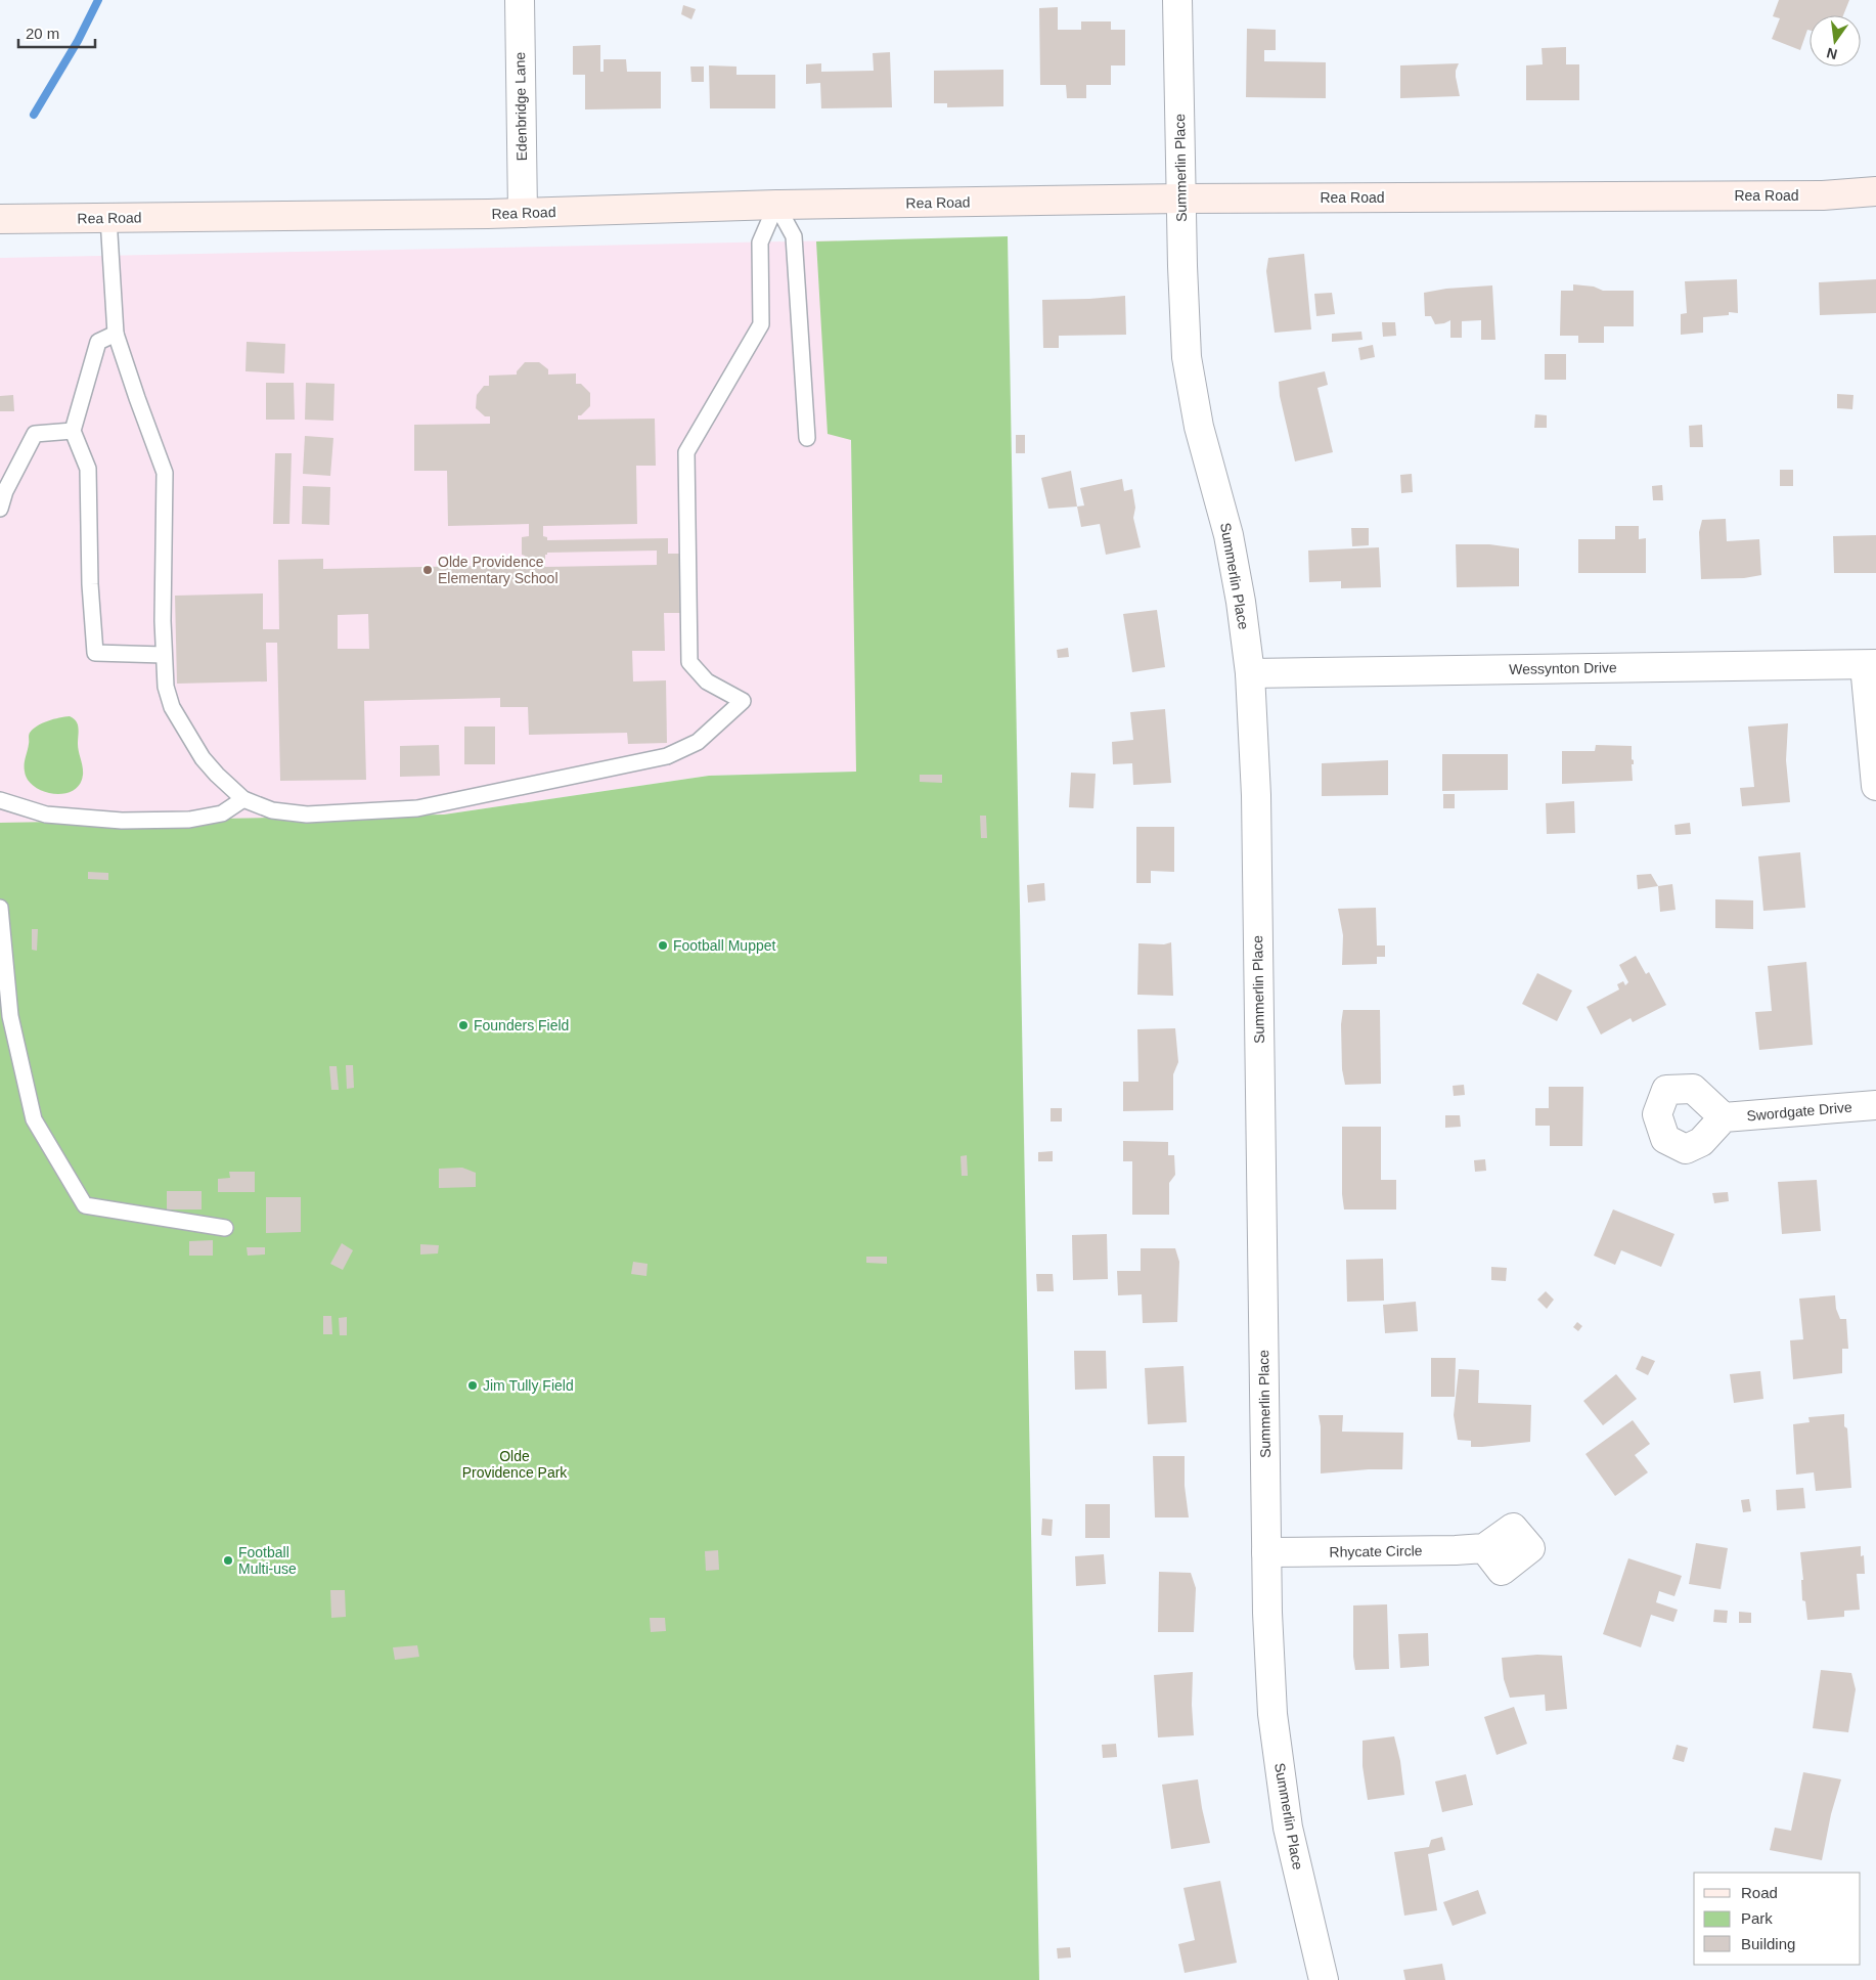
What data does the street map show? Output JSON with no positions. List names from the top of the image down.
{
  "streets": {
    "main road": ["Rea Road"],
    "street": [
      "Edenbridge Lane",
      "Summerlin Place",
      "Wessynton Drive",
      "Swordgate Drive",
      "Rhycate Circle"
    ]
  },
  "crossings": [
    ["Edenbridge Lane", "Rea Road"],
    ["Summerlin Place", "Rea Road"],
    ["Summerlin Place", "Wessynton Drive"],
    ["Summerlin Place", "Rhycate Circle"]
  ],
  "parks": ["Olde Providence Park"],
  "places": [
    "Olde Providence Elementary School",
    "Football Muppet",
    "Founders Field",
    "Jim Tully Field",
    "Football Multi-use"
  ],
  "legend": ["Road", "Park", "Building"],
  "scale_bar": "20 m",
  "north": "bottom"
}
